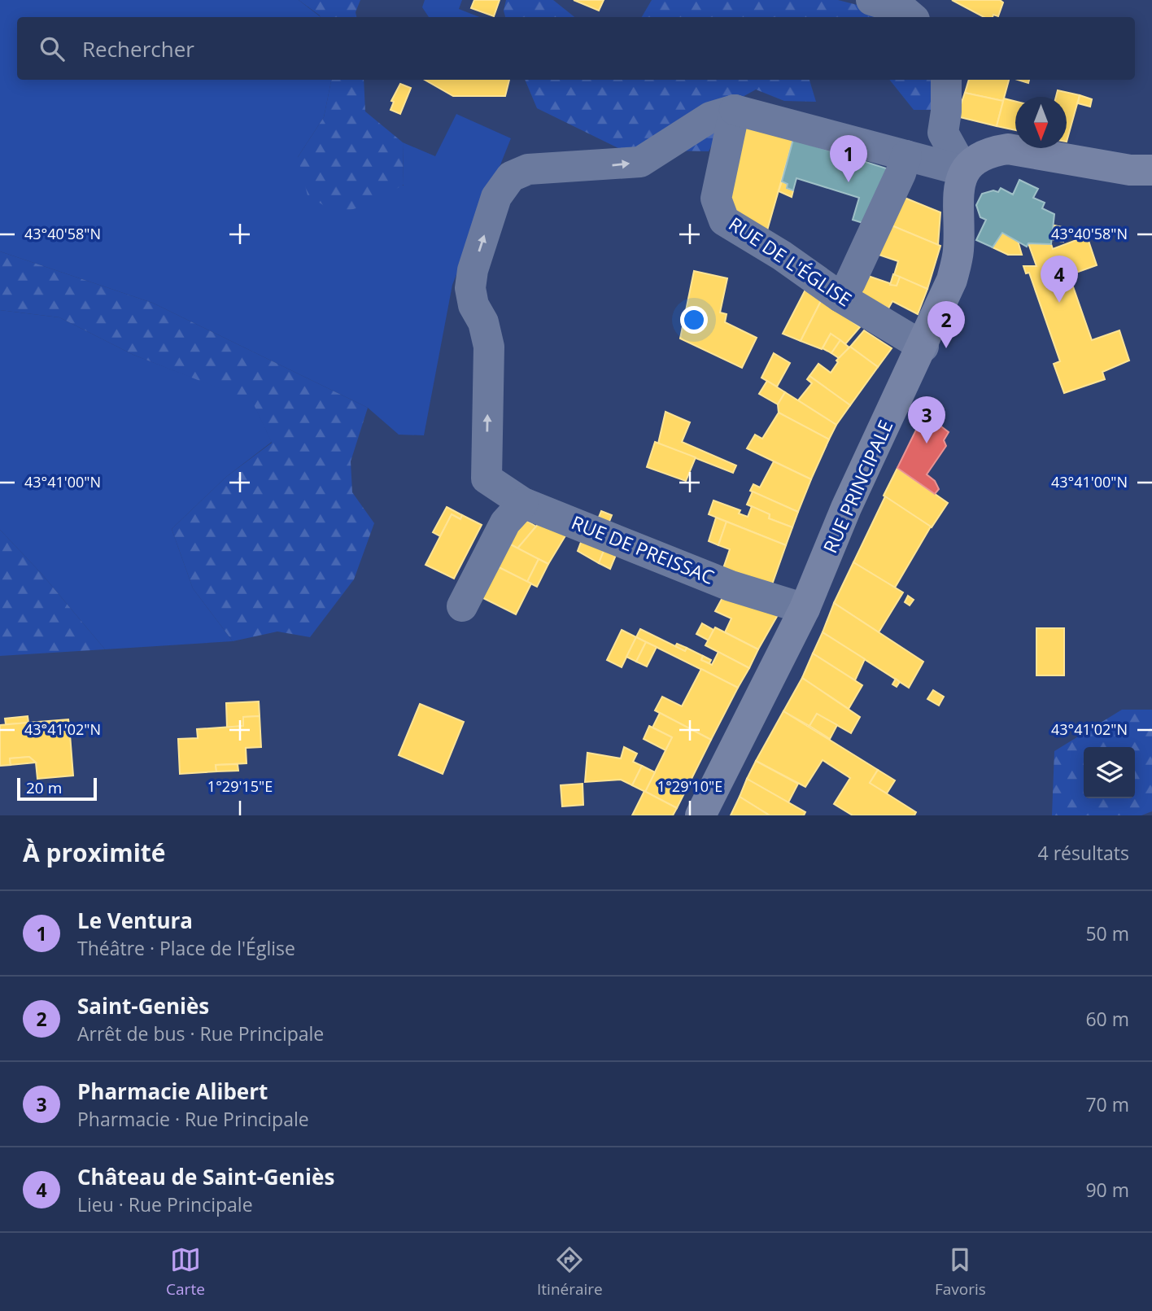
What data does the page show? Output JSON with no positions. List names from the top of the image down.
{
  "streets": {
    "main road": ["RUE PRINCIPALE"],
    "street": ["RUE DE L'ÉGLISE", "RUE DE PREISSAC"]
  },
  "crossings": [
    ["RUE DE L'ÉGLISE", "RUE PRINCIPALE"],
    ["RUE DE L'ÉGLISE", "RUE DE PREISSAC"],
    ["RUE PRINCIPALE", "RUE DE PREISSAC"]
  ],
  "scale_bar": "20 m",
  "north": "bottom",
  "page": {
    "search": "Rechercher",
    "pins": [
      "1",
      "4",
      "2",
      "3"
    ],
    "scale": "20 m",
    "heading": ["À proximité", "4 résultats"],
    "list": [
      {
        "mark": "1",
        "name": "Le Ventura",
        "note": "Théâtre · Place de l'Église",
        "value": "50 m"
      },
      {
        "mark": "2",
        "name": "Saint-Geniès",
        "note": "Arrêt de bus · Rue Principale",
        "value": "60 m"
      },
      {
        "mark": "3",
        "name": "Pharmacie Alibert",
        "note": "Pharmacie · Rue Principale",
        "value": "70 m"
      },
      {
        "mark": "4",
        "name": "Château de Saint-Geniès",
        "note": "Lieu · Rue Principale",
        "value": "90 m"
      }
    ],
    "nav": ["Carte", "Itinéraire", "Favoris"]
  },
  "coordinates": [
    "43°40'58\"N",
    "43°41'00\"N",
    "43°41'02\"N",
    "1°29'15\"E",
    "1°29'10\"E"
  ]
}
